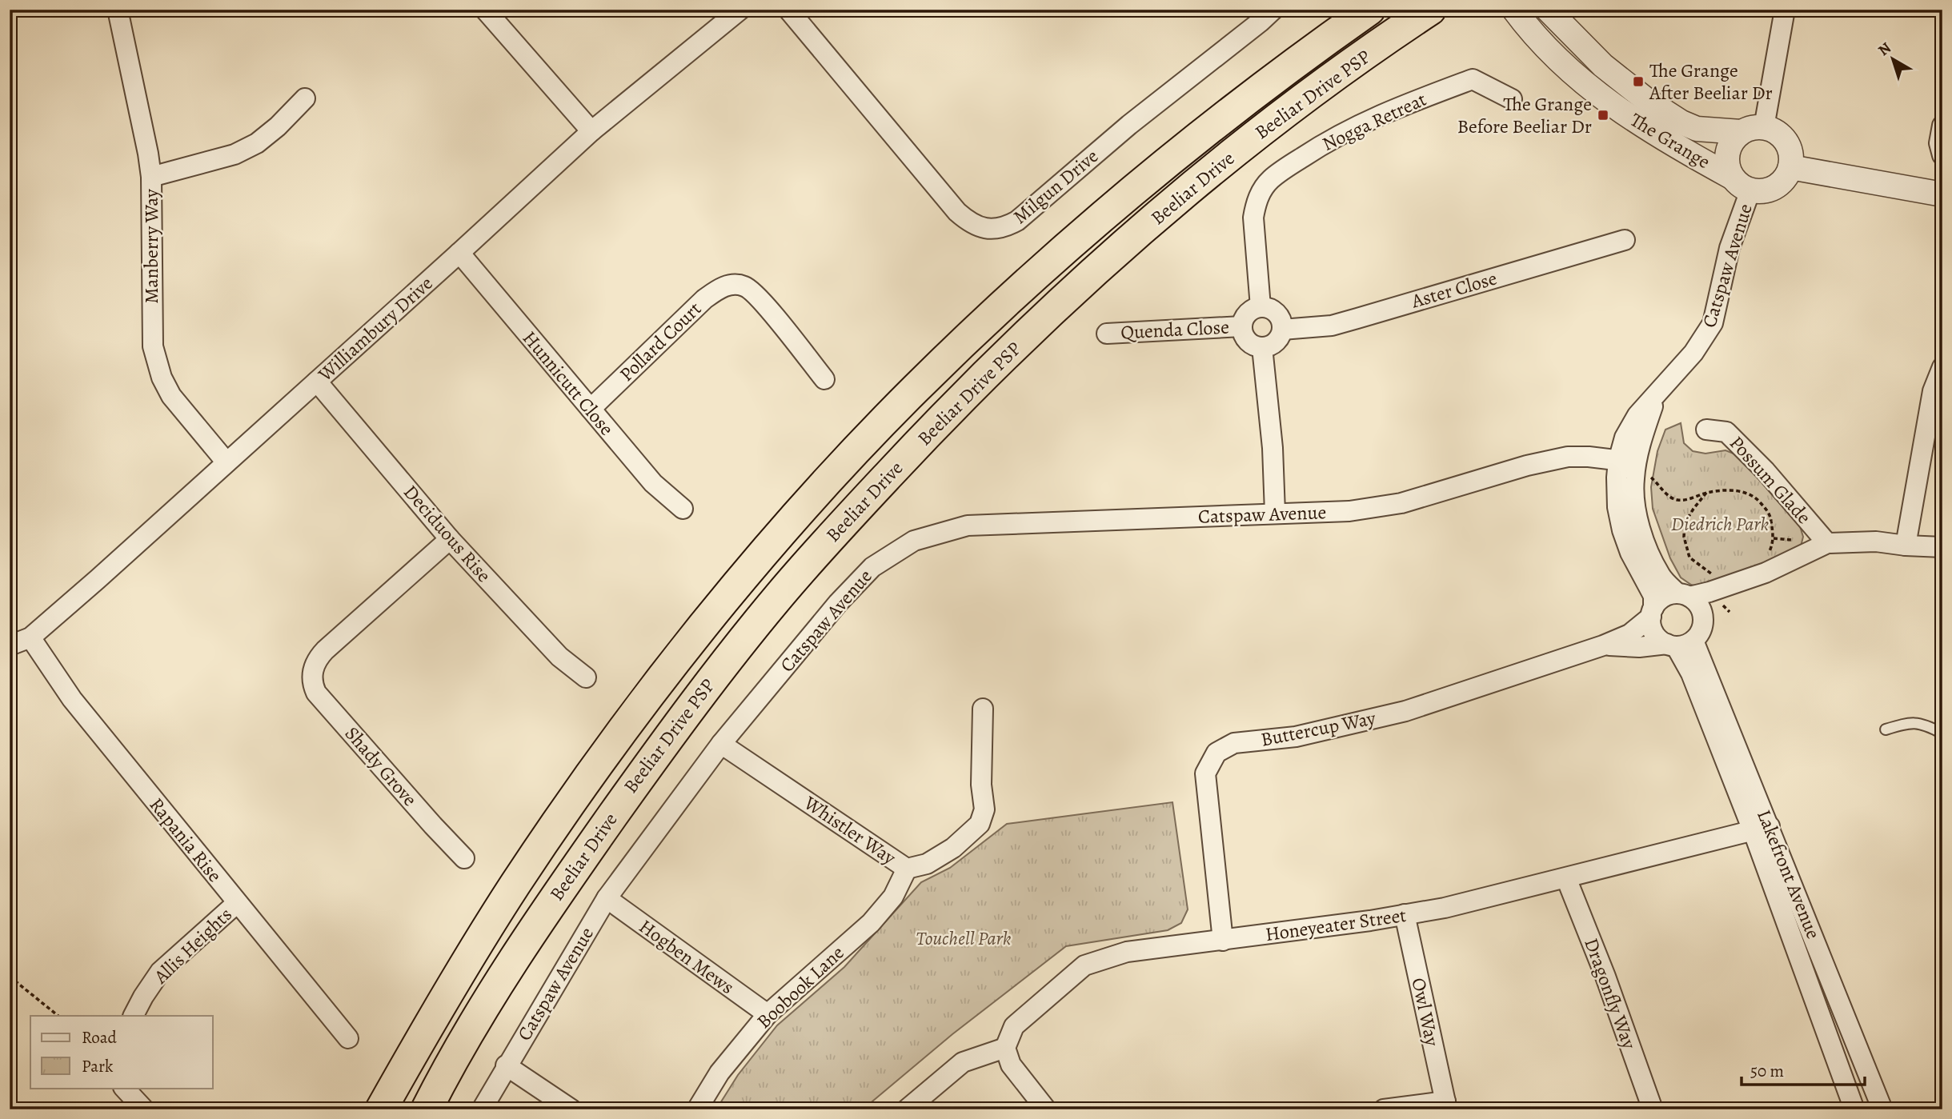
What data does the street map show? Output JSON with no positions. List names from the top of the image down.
{
  "streets": {
    "highway": ["Beeliar Drive"],
    "street": [
      "Nogga Retreat",
      "The Grange",
      "Milgun Drive",
      "Manberry Way",
      "Catspaw Avenue",
      "Aster Close",
      "Williambury Drive",
      "Quenda Close",
      "Pollard Court",
      "Hunnicutt Close",
      "Possum Glade",
      "Deciduous Rise",
      "Buttercup Way",
      "Shady Grove",
      "Whistler Way",
      "Rapania Rise",
      "Lakefront Avenue",
      "Honeyeater Street",
      "Allis Heights",
      "Hogben Mews",
      "Boobook Lane",
      "Dragonfly Way",
      "Owl Way"
    ]
  },
  "crossings": [
    ["Nogga Retreat", "Aster Close"],
    ["Nogga Retreat", "Quenda Close"],
    ["The Grange", "Catspaw Avenue"],
    ["Manberry Way", "Williambury Drive"],
    ["Catspaw Avenue", "Whistler Way"],
    ["Catspaw Avenue", "Hogben Mews"],
    ["Aster Close", "Quenda Close"],
    ["Williambury Drive", "Hunnicutt Close"],
    ["Williambury Drive", "Deciduous Rise"],
    ["Williambury Drive", "Rapania Rise"],
    ["Pollard Court", "Hunnicutt Close"],
    ["Deciduous Rise", "Shady Grove"],
    ["Buttercup Way", "Lakefront Avenue"],
    ["Buttercup Way", "Honeyeater Street"],
    ["Whistler Way", "Boobook Lane"],
    ["Rapania Rise", "Allis Heights"],
    ["Lakefront Avenue", "Honeyeater Street"],
    ["Honeyeater Street", "Dragonfly Way"],
    ["Honeyeater Street", "Owl Way"],
    ["Hogben Mews", "Boobook Lane"]
  ],
  "parks": ["Diedrich Park", "Touchell Park"],
  "places": {
    "transit": ["The Grange After Beeliar Dr", "The Grange Before Beeliar Dr"]
  },
  "legend": ["Road", "Park"],
  "scale_bar": "50 m",
  "north": "top left"
}
